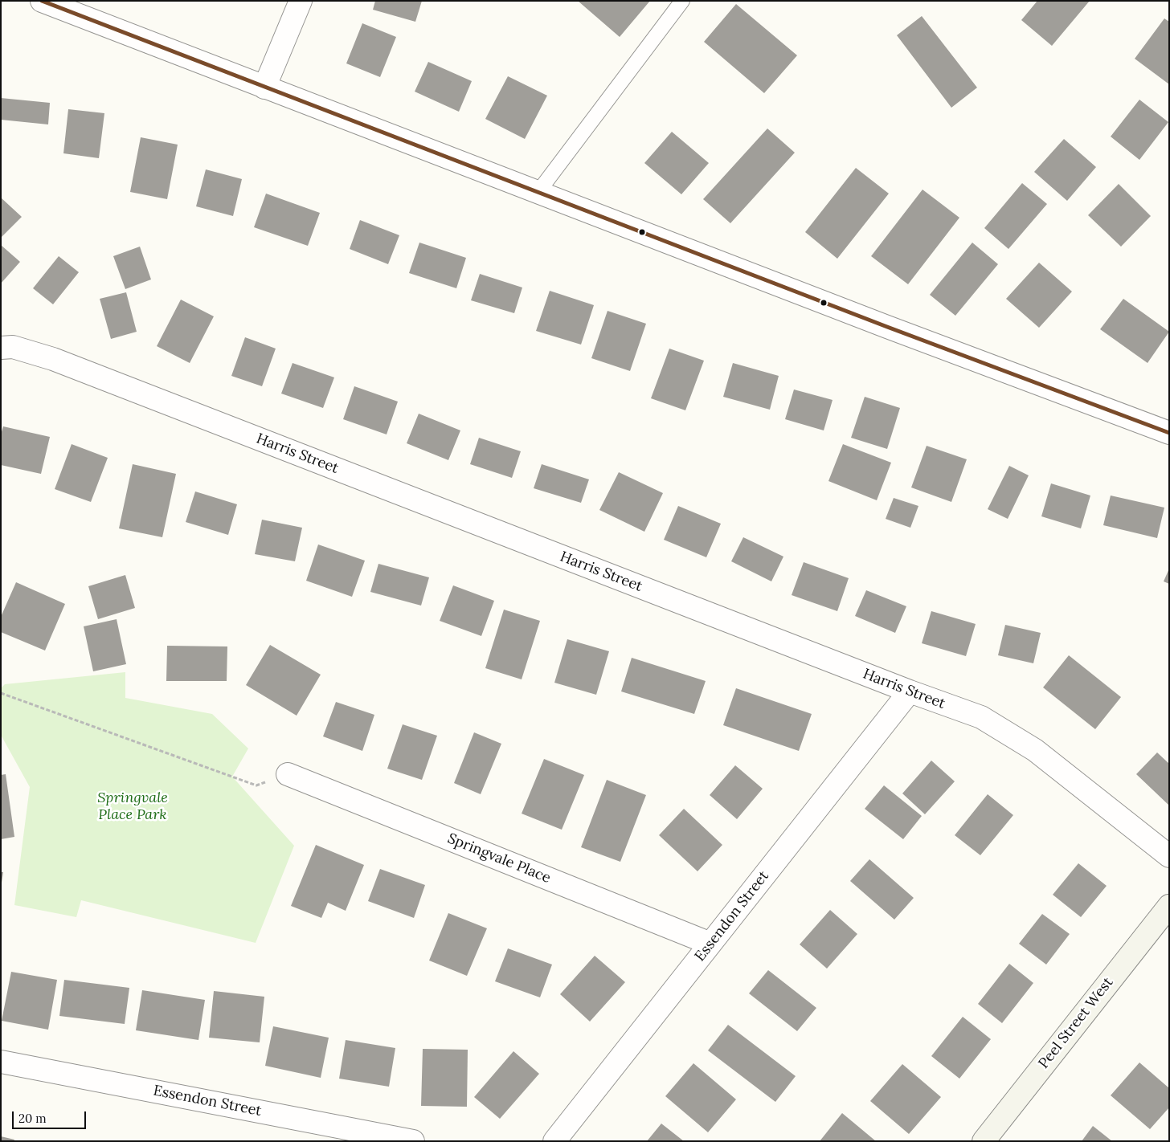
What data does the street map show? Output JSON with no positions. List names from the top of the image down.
{
  "streets": {
    "street": [
      "Harris Street",
      "Springvale Place",
      "Essendon Street",
      "Peel Street West"
    ]
  },
  "crossings": [
    ["Harris Street", "Essendon Street"],
    ["Springvale Place", "Essendon Street"]
  ],
  "parks": ["Springvale Place Park"],
  "scale_bar": "20 m"
}
